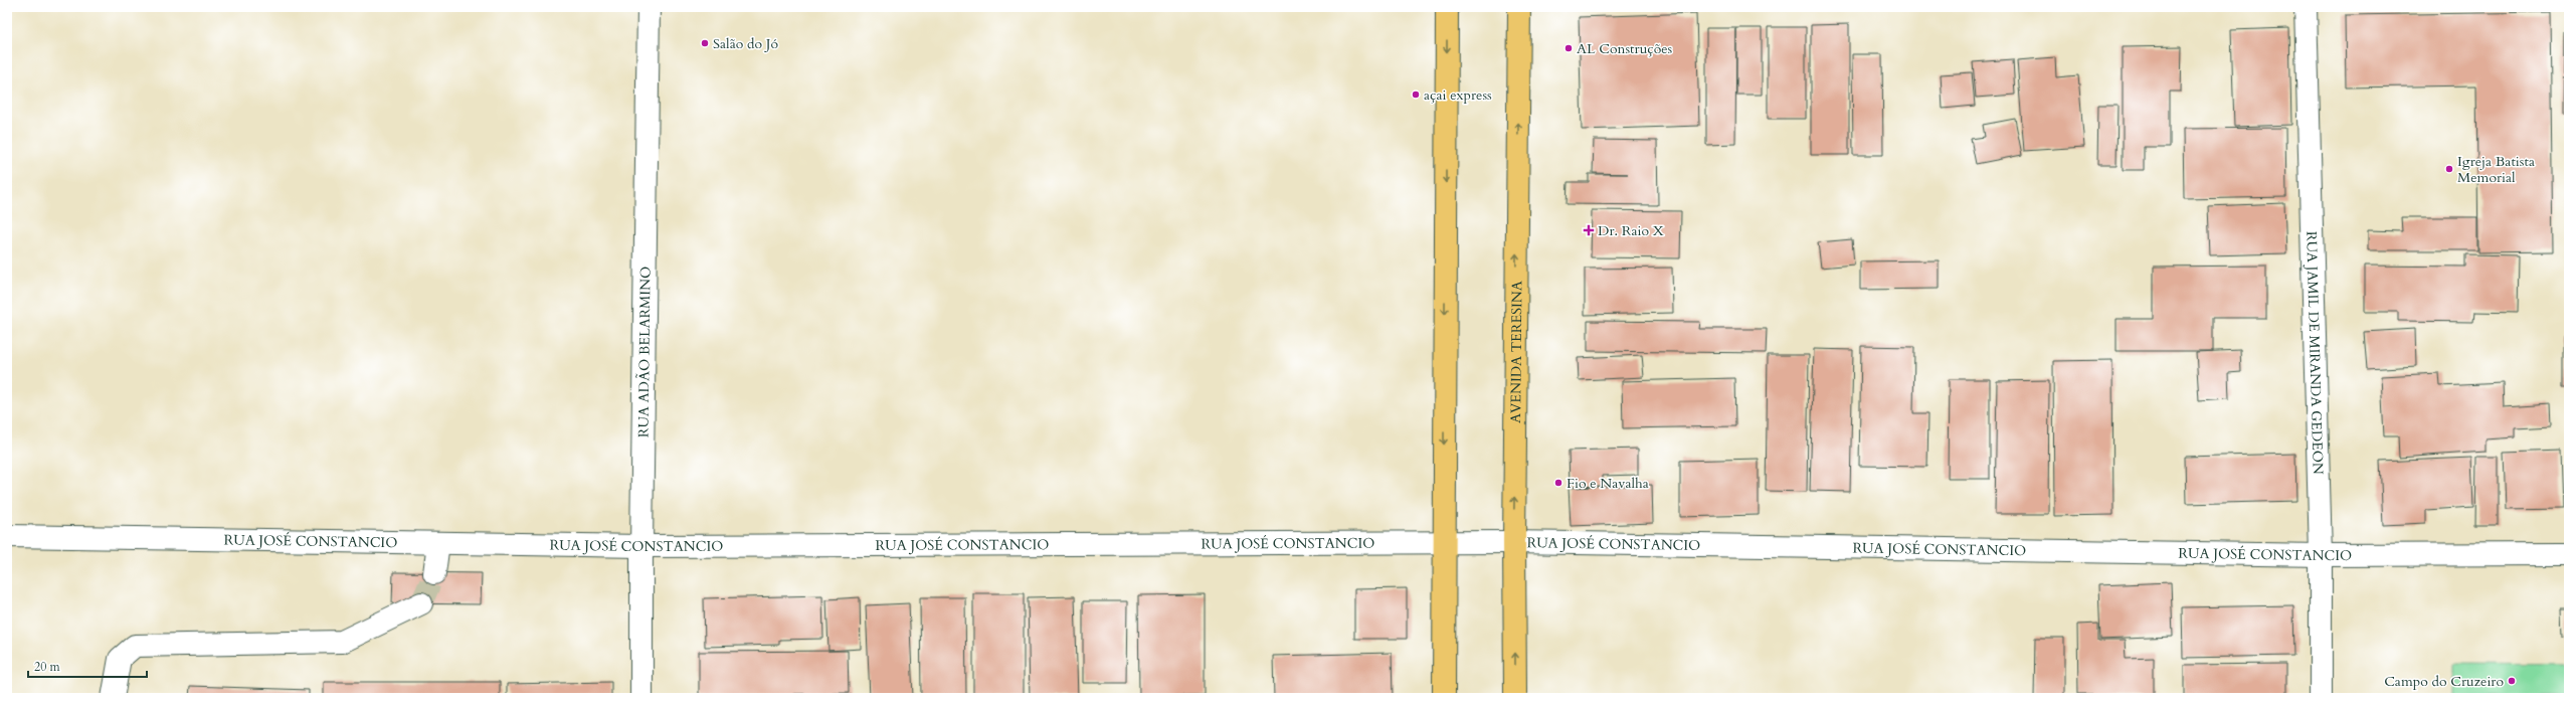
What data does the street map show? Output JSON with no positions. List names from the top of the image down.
{
  "streets": {
    "main road": ["AVENIDA TERESINA"],
    "street": ["RUA ADÃO BELARMINO", "RUA JAMIL DE MIRANDA GEDEON", "RUA JOSÉ CONSTANCIO"]
  },
  "crossings": [
    ["RUA ADÃO BELARMINO", "RUA JOSÉ CONSTANCIO"],
    ["AVENIDA TERESINA", "RUA JOSÉ CONSTANCIO"],
    ["RUA JAMIL DE MIRANDA GEDEON", "RUA JOSÉ CONSTANCIO"]
  ],
  "places": {
    "other": [
      "Salão do Jó",
      "AL Construções",
      "açai express",
      "Igreja Batista Memorial",
      "Fio e Navalha",
      "Campo do Cruzeiro"
    ],
    "health": ["Dr. Raio X"]
  },
  "scale_bar": "20 m"
}
